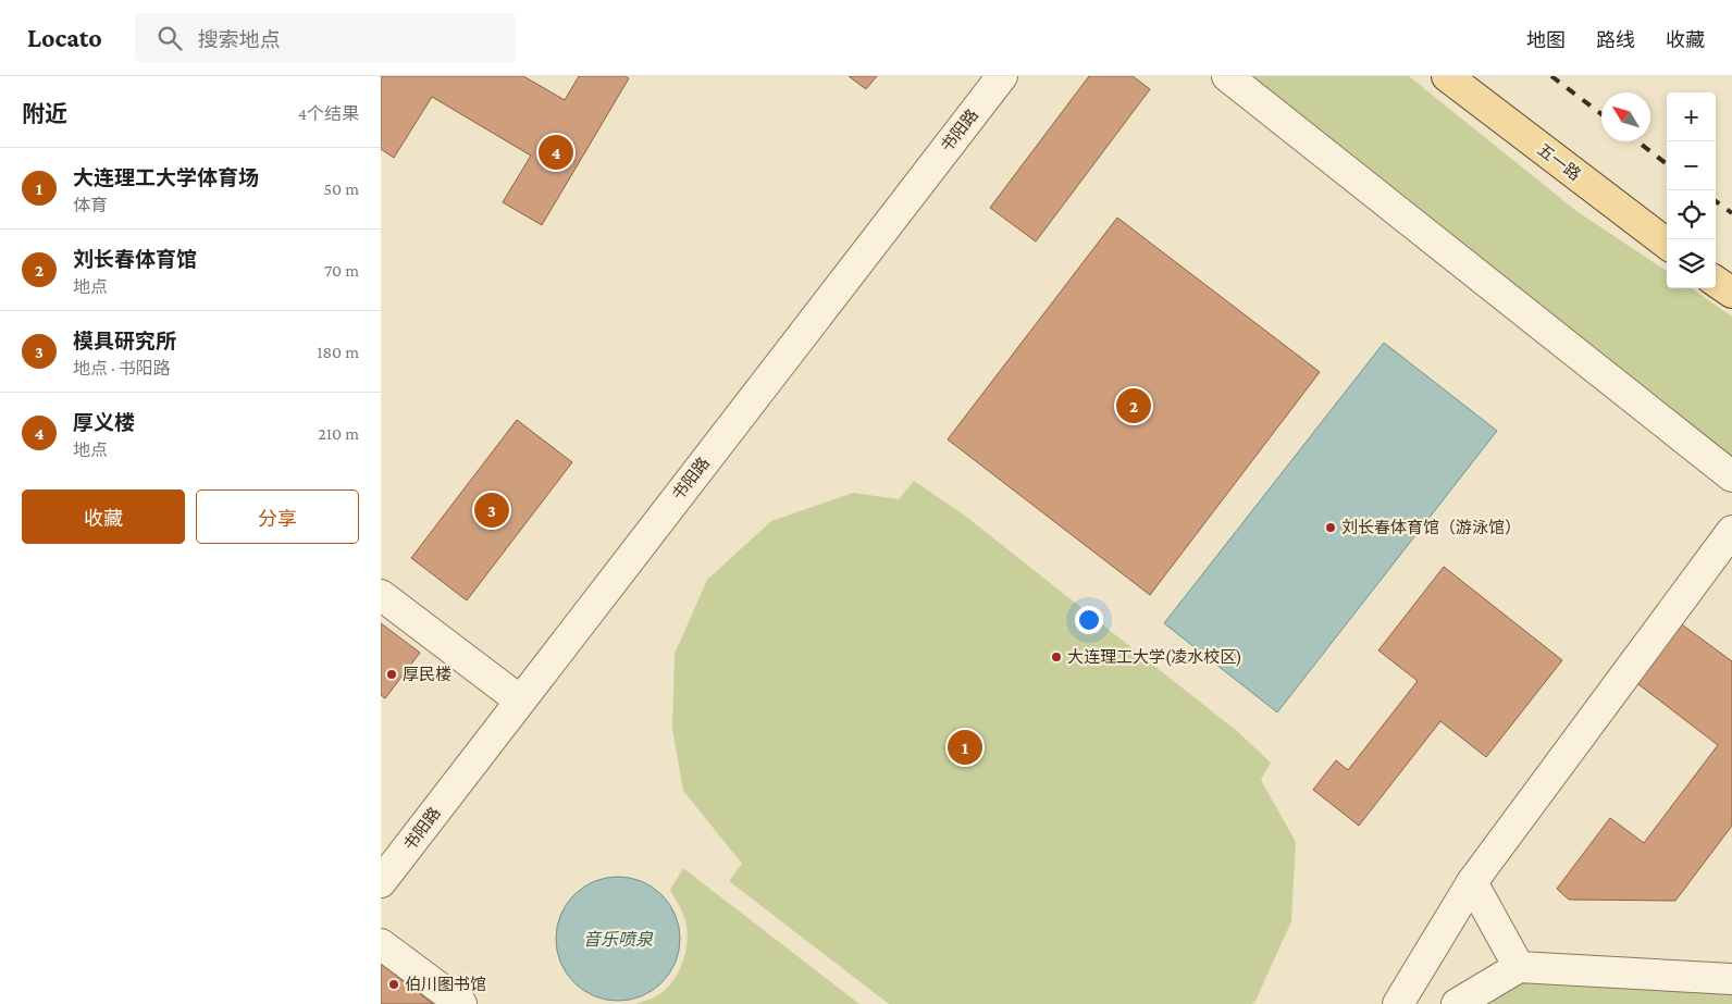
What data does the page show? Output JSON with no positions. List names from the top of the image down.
{
  "streets": {
    "main road": ["五一路"],
    "street": ["书阳路"]
  },
  "water": ["音乐喷泉"],
  "places": [
    "刘长春体育馆（游泳馆）",
    "大连理工大学(凌水校区)",
    "厚民楼",
    "伯川图书馆"
  ],
  "north": "top left",
  "page": {
    "header": "Locato",
    "search": "搜索地点",
    "nav": ["地图", "路线", "收藏"],
    "heading": ["附近", "4个结果"],
    "map_buttons": ["+", "−"],
    "pins": [
      "4",
      "2",
      "3",
      "1"
    ],
    "list": [
      {
        "mark": "1",
        "name": "大连理工大学体育场",
        "note": "体育",
        "value": "50 m"
      },
      {
        "mark": "2",
        "name": "刘长春体育馆",
        "note": "地点",
        "value": "70 m"
      },
      {
        "mark": "3",
        "name": "模具研究所",
        "note": "地点 · 书阳路",
        "value": "180 m"
      },
      {
        "mark": "4",
        "name": "厚义楼",
        "note": "地点",
        "value": "210 m"
      }
    ],
    "buttons": ["收藏", "分享"]
  }
}
